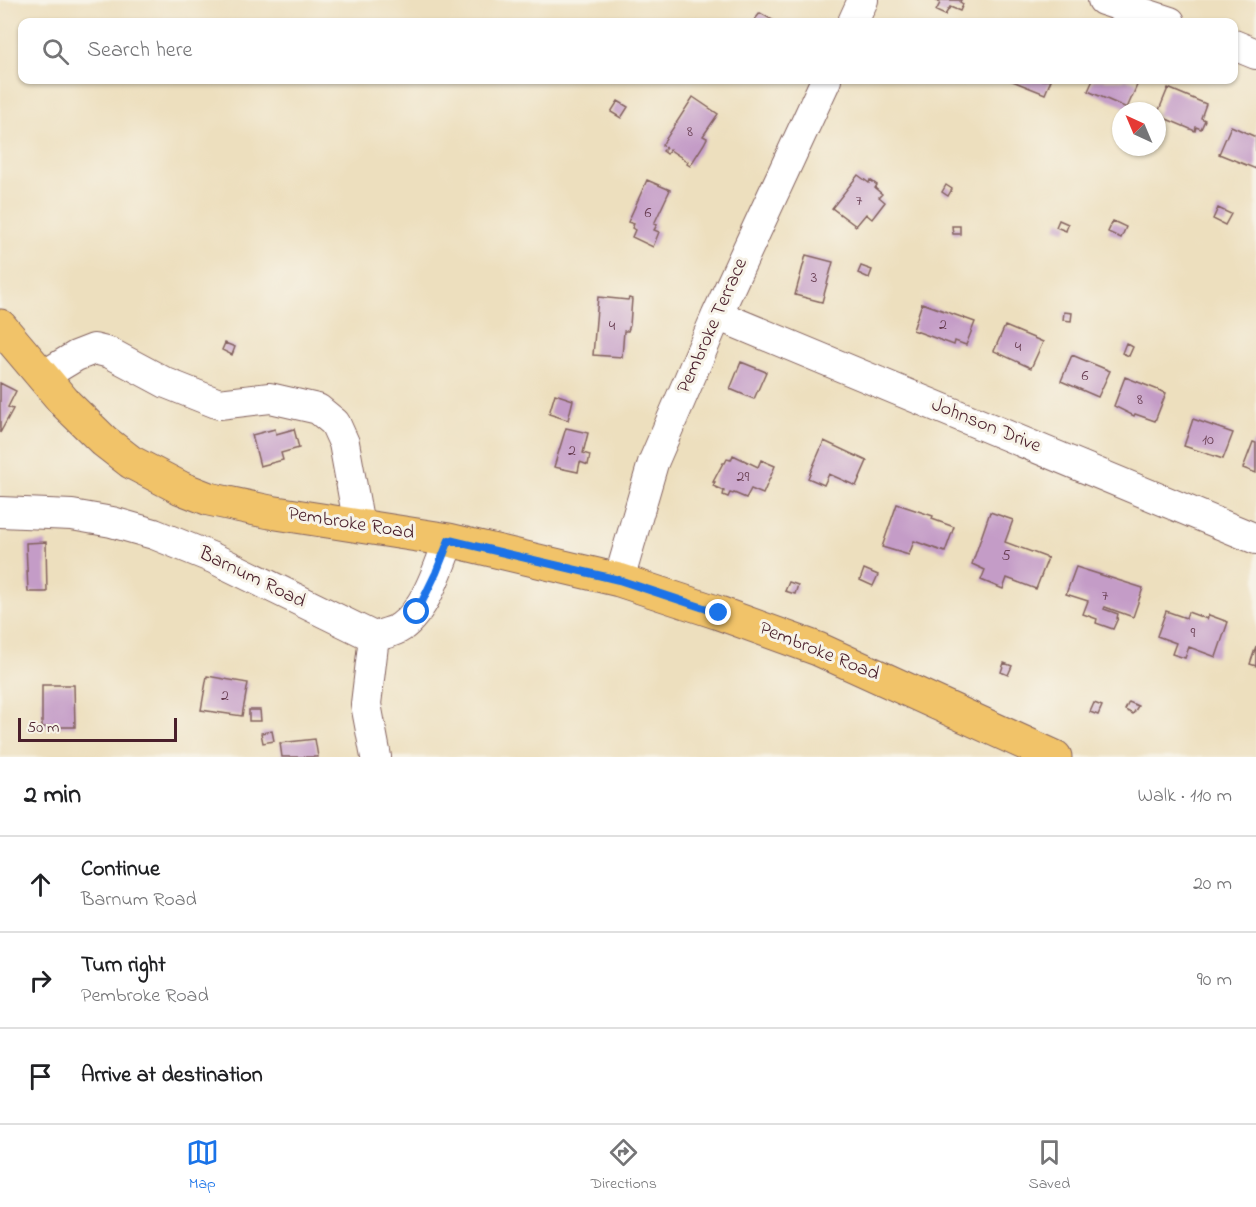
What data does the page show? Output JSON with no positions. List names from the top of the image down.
{
  "streets": {
    "main road": ["Pembroke Road"],
    "street": ["Pembroke Terrace", "Johnson Drive", "Barnum Road"]
  },
  "crossings": [
    ["Pembroke Terrace", "Johnson Drive"],
    ["Pembroke Terrace", "Pembroke Road"]
  ],
  "house_numbers": [
    "8",
    "7",
    "6",
    "3",
    "2",
    "4",
    "4",
    "6",
    "8",
    "10",
    "2",
    "29",
    "5",
    "7",
    "9",
    "2"
  ],
  "scale_bar": "50 m",
  "north": "top left",
  "page": {
    "search": "Search here",
    "scale": "50 m",
    "heading": ["2 min", "Walk · 110 m"],
    "list": [
      ["Continue", "Barnum Road", "20 m"],
      ["Turn right", "Pembroke Road", "90 m"],
      "Arrive at destination"
    ],
    "nav": ["Map", "Directions", "Saved"]
  }
}
